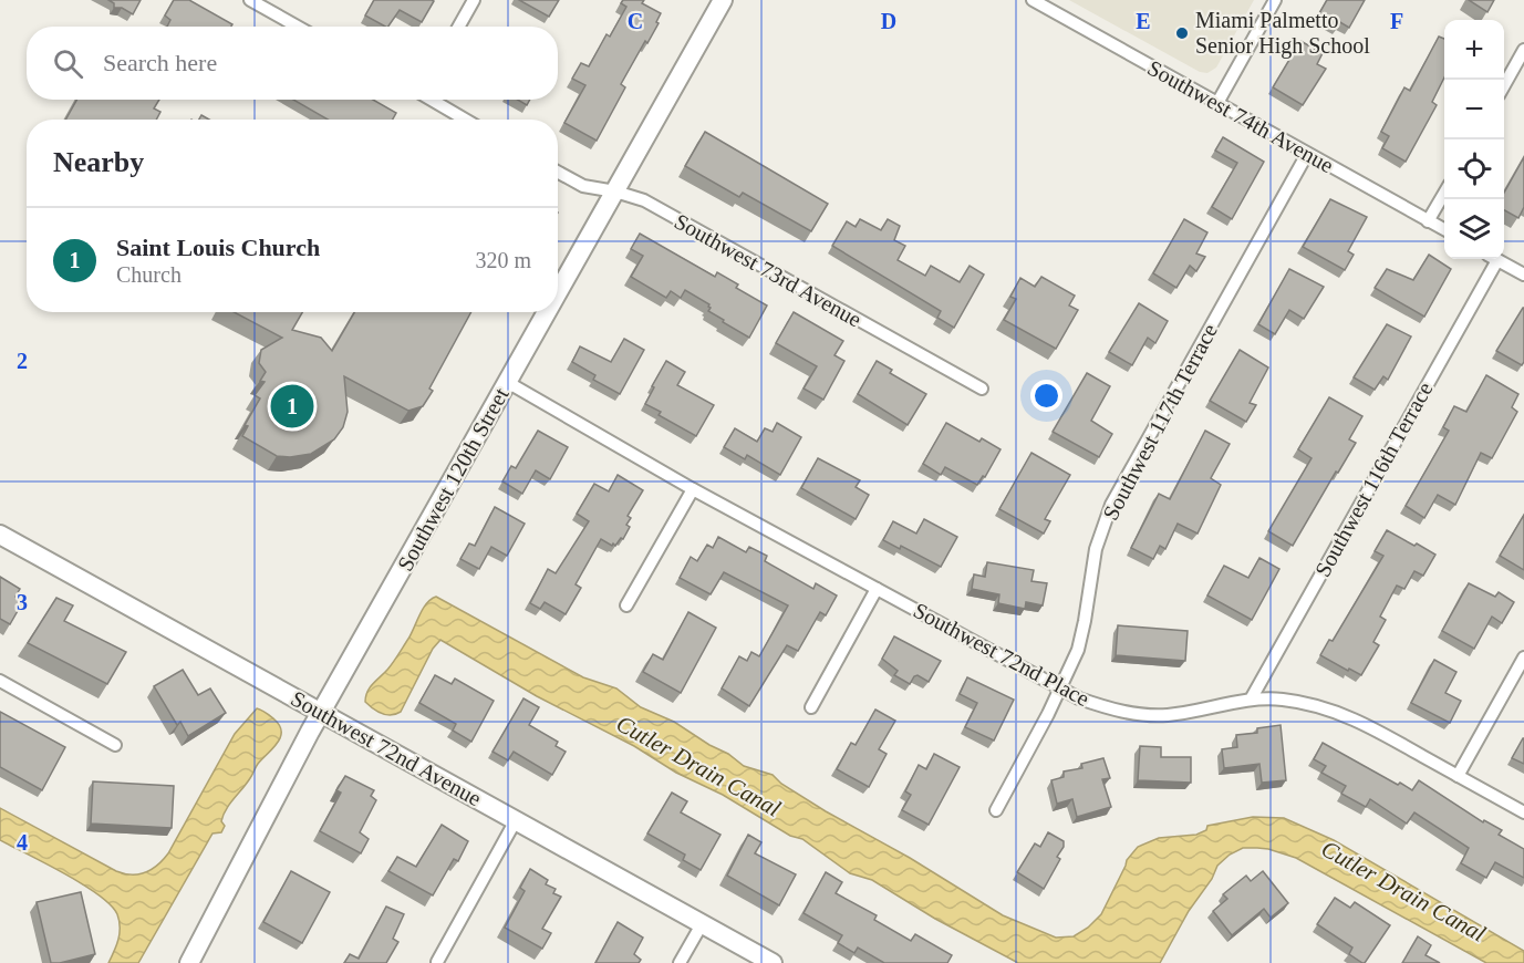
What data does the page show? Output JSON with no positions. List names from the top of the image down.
{
  "streets": {
    "street": [
      "Southwest 74th Avenue",
      "Southwest 73rd Avenue",
      "Southwest 117th Terrace",
      "Southwest 120th Street",
      "Southwest 116th Terrace",
      "Southwest 72nd Place",
      "Southwest 72nd Avenue"
    ]
  },
  "crossings": [
    ["Southwest 74th Avenue", "Southwest 117th Terrace"],
    ["Southwest 73rd Avenue", "Southwest 120th Street"],
    ["Southwest 117th Terrace", "Southwest 72nd Place"],
    ["Southwest 120th Street", "Southwest 72nd Place"],
    ["Southwest 120th Street", "Southwest 72nd Avenue"],
    ["Southwest 116th Terrace", "Southwest 72nd Place"]
  ],
  "water": ["Cutler Drain Canal"],
  "places": ["Miami Palmetto Senior High School"],
  "page": {
    "map_buttons": ["+", "−"],
    "search": "Search here",
    "heading": "Nearby",
    "list": [
      {
        "mark": "1",
        "name": "Saint Louis Church",
        "note": "Church",
        "value": "320 m"
      }
    ],
    "pins": "1"
  },
  "grid": {
    "columns": [
      "C",
      "D",
      "E",
      "F"
    ],
    "rows": ["2", "3", "4"]
  }
}
